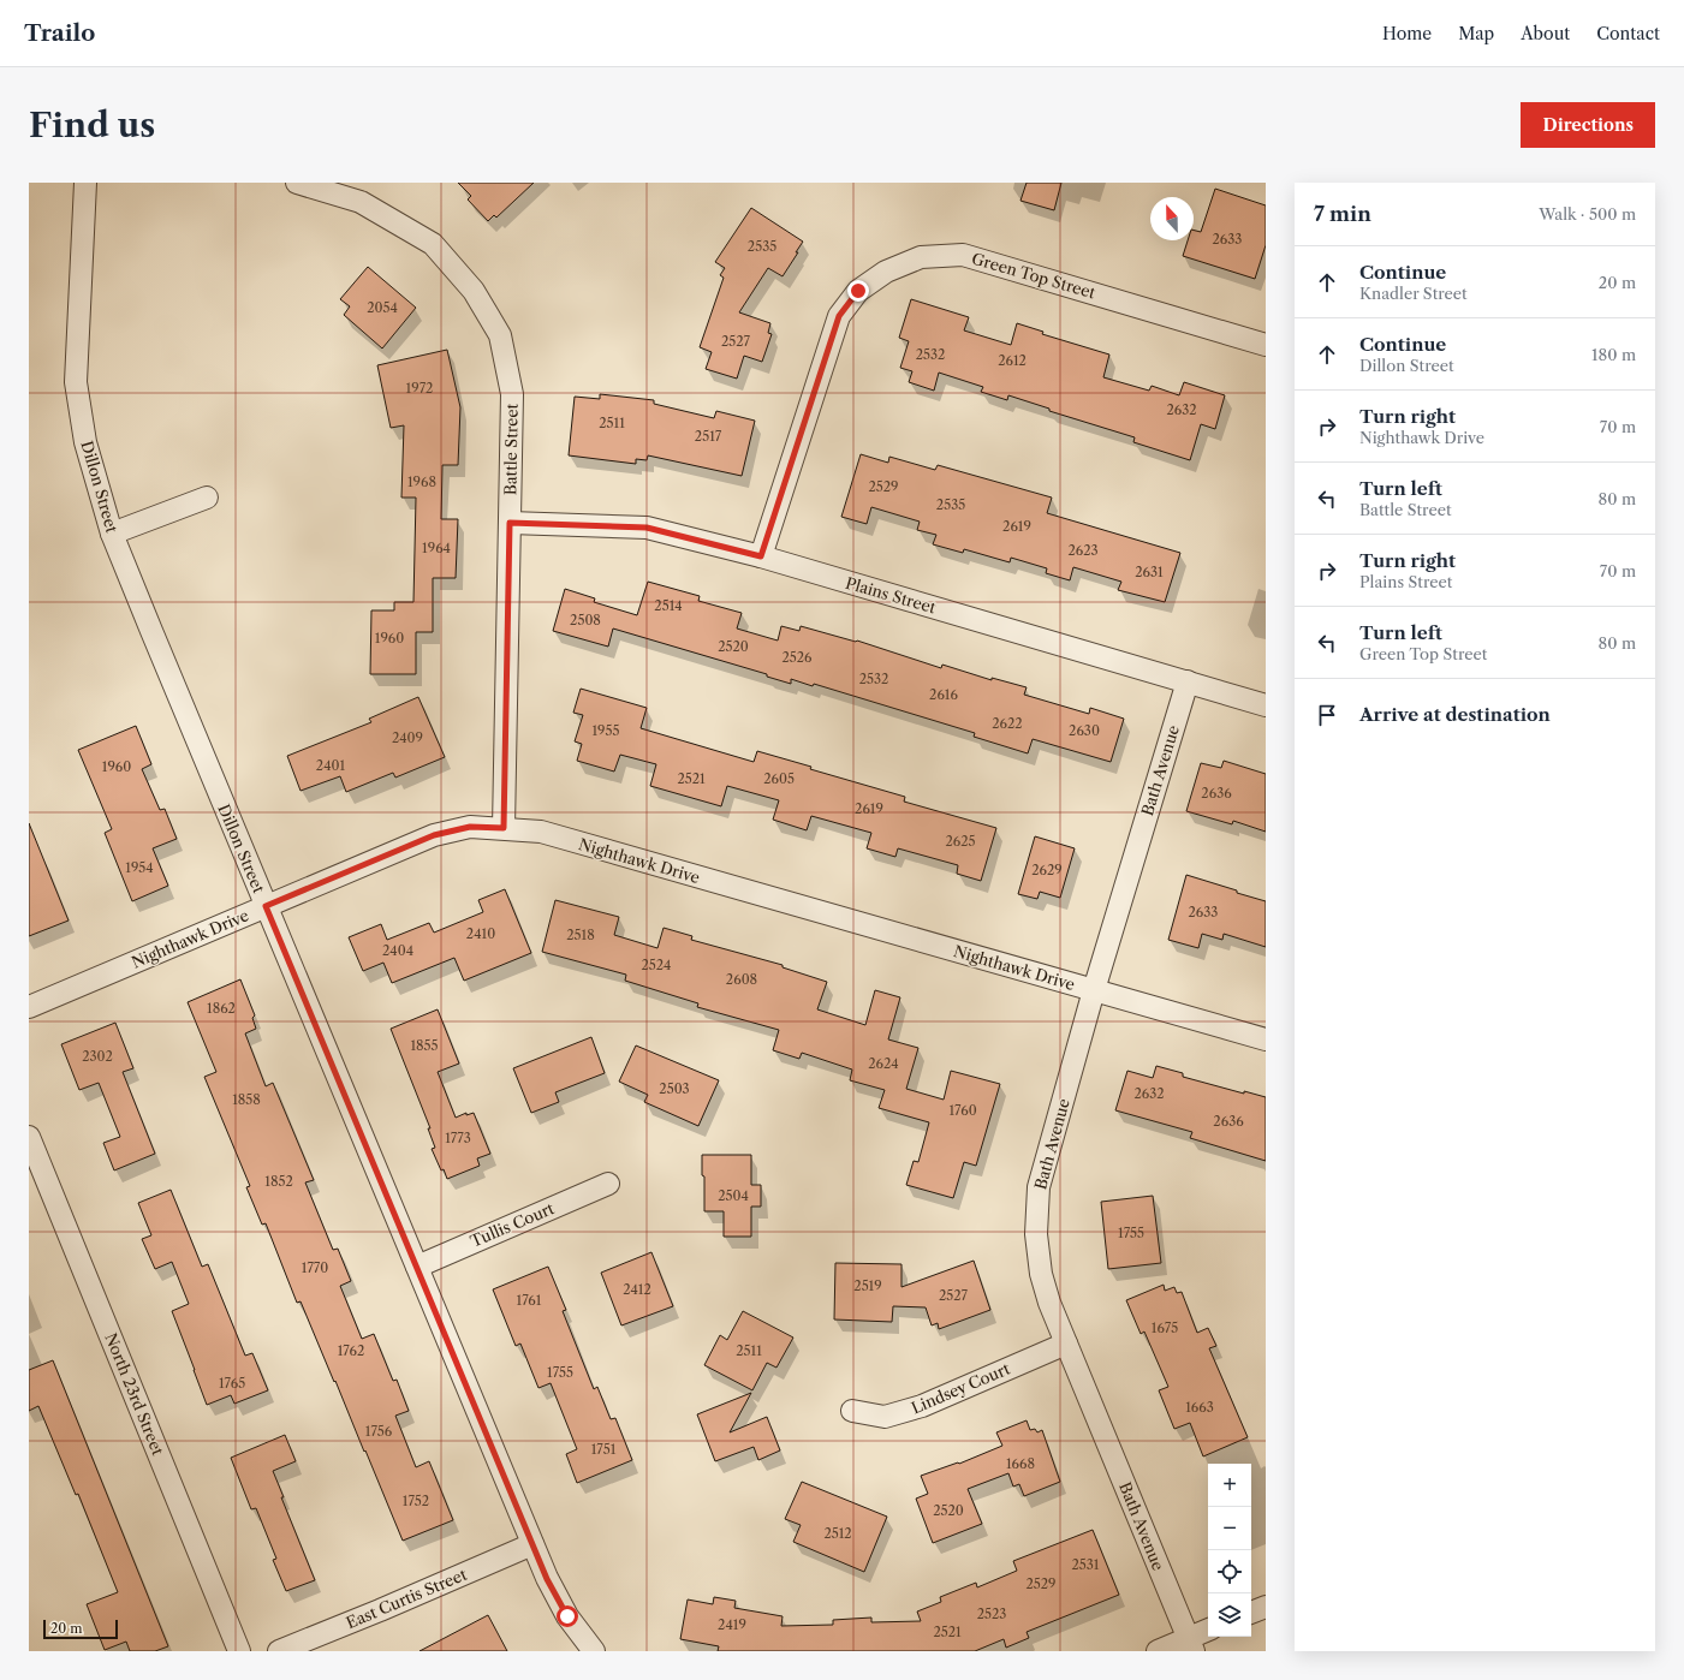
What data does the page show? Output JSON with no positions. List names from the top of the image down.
{
  "streets": {
    "street": [
      "Green Top Street",
      "Battle Street",
      "Dillon Street",
      "Plains Street",
      "Bath Avenue",
      "Nighthawk Drive",
      "Tullis Court",
      "Lindsey Court",
      "North 23rd Street",
      "East Curtis Street"
    ]
  },
  "crossings": [
    ["Green Top Street", "Plains Street"],
    ["Battle Street", "Plains Street"],
    ["Battle Street", "Nighthawk Drive"],
    ["Dillon Street", "Nighthawk Drive"],
    ["Dillon Street", "Tullis Court"],
    ["Dillon Street", "East Curtis Street"],
    ["Plains Street", "Bath Avenue"],
    ["Bath Avenue", "Nighthawk Drive"],
    ["Bath Avenue", "Lindsey Court"]
  ],
  "house_numbers": [
    "2633",
    "2535",
    "2054",
    "2527",
    "2532",
    "2612",
    "1972",
    "2632",
    "2511",
    "2517",
    "1968",
    "2529",
    "2535",
    "2619",
    "1964",
    "2623",
    "2631",
    "2514",
    "2508",
    "1960",
    "2520",
    "2526",
    "2532",
    "2616",
    "2622",
    "1955",
    "2630",
    "2409",
    "2401",
    "1960",
    "2521",
    "2605",
    "2636",
    "2619",
    "2625",
    "1954",
    "2629",
    "2633",
    "2410",
    "2518",
    "2404",
    "2524",
    "2608",
    "1862",
    "1855",
    "2302",
    "2624",
    "2503",
    "2632",
    "1858",
    "1760",
    "2636",
    "1773",
    "1852",
    "2504",
    "1755",
    "1770",
    "2519",
    "2412",
    "2527",
    "1761",
    "1675",
    "1762",
    "2511",
    "1755",
    "1765",
    "1663",
    "1756",
    "1751",
    "1668",
    "1752",
    "2520",
    "2512",
    "2531",
    "2529",
    "2523",
    "2419",
    "2521"
  ],
  "scale_bar": "20 m",
  "north": "top",
  "page": {
    "header": "Trailo",
    "nav": [
      "Home",
      "Map",
      "About",
      "Contact"
    ],
    "buttons": "Directions",
    "title": "Find us",
    "heading": ["7 min", "Walk · 500 m"],
    "list": [
      ["Continue", "Knadler Street", "20 m"],
      ["Continue", "Dillon Street", "180 m"],
      ["Turn right", "Nighthawk Drive", "70 m"],
      ["Turn left", "Battle Street", "80 m"],
      ["Turn right", "Plains Street", "70 m"],
      ["Turn left", "Green Top Street", "80 m"],
      "Arrive at destination"
    ],
    "map_buttons": ["+", "−"],
    "scale": "20 m"
  }
}
